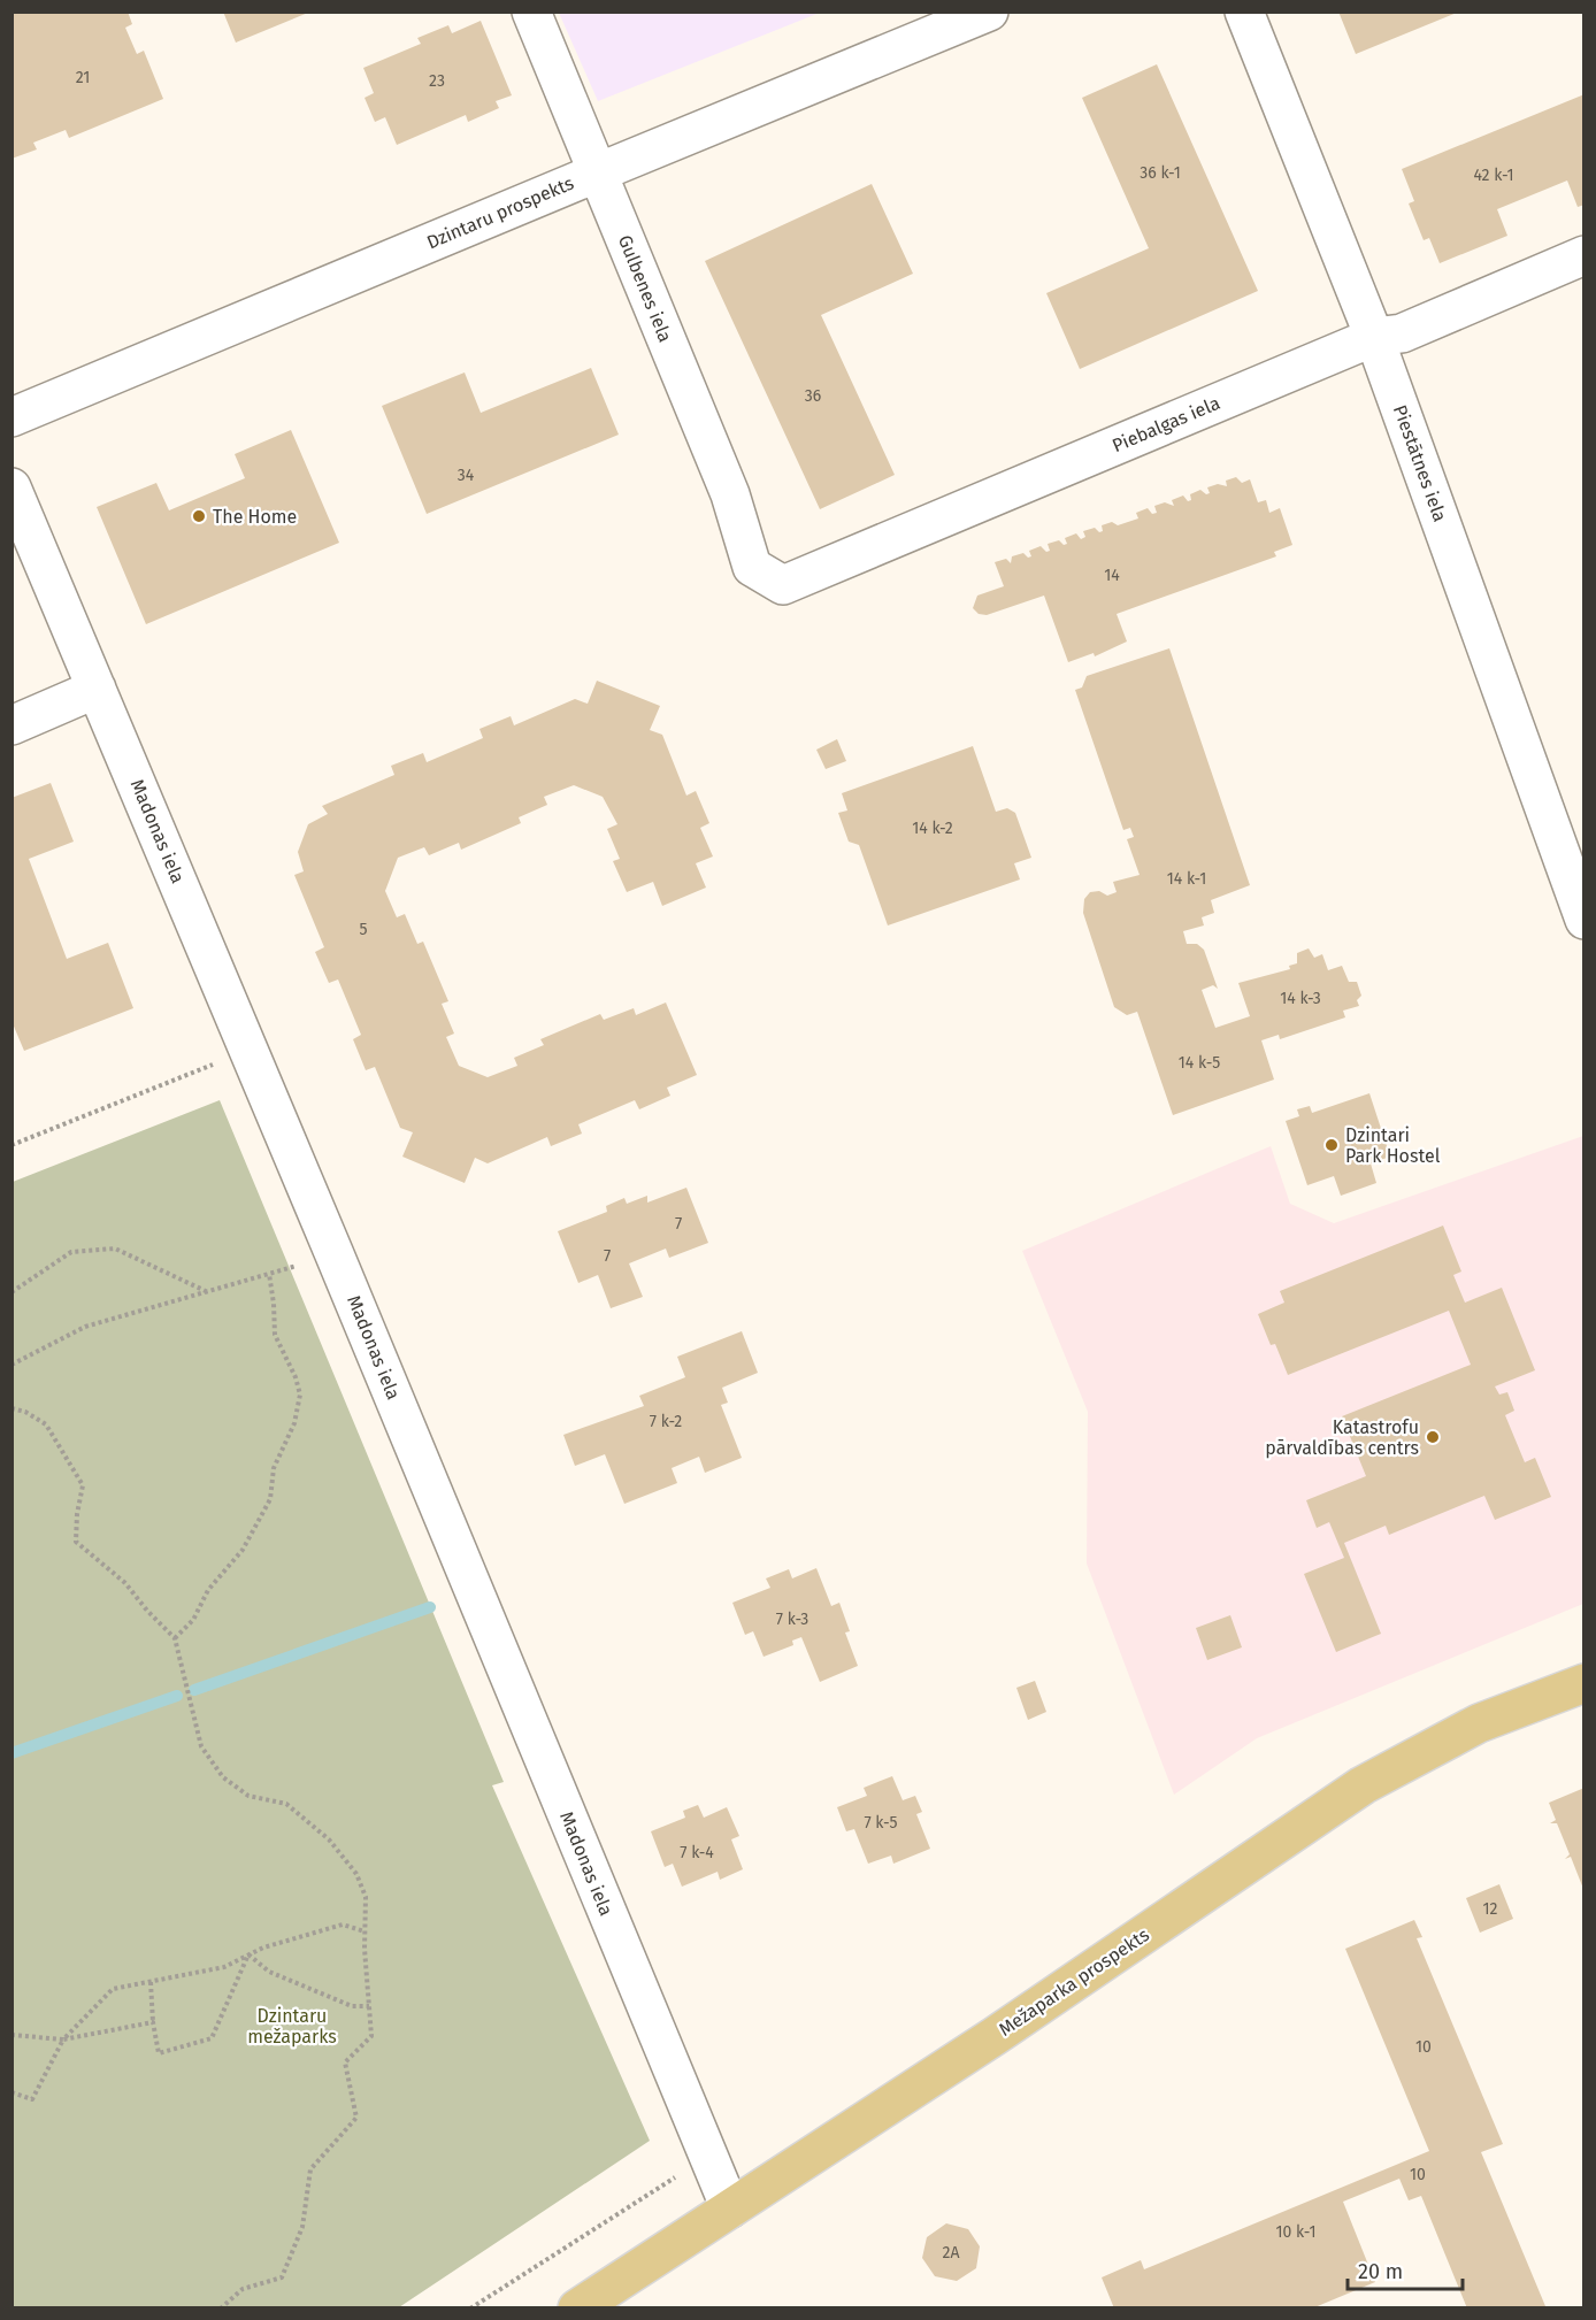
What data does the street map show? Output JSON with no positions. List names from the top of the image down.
{
  "streets": {
    "main road": ["Mežaparka prospekts"],
    "street": [
      "Dzintaru prospekts",
      "Gulbenes iela",
      "Piebalgas iela",
      "Piestātnes iela",
      "Madonas iela"
    ]
  },
  "crossings": [
    ["Dzintaru prospekts", "Gulbenes iela"],
    ["Gulbenes iela", "Piebalgas iela"],
    ["Piebalgas iela", "Piestātnes iela"],
    ["Madonas iela", "Mežaparka prospekts"]
  ],
  "parks": ["Dzintaru mežaparks"],
  "places": ["The Home", "Dzintari Park Hostel", "Katastrofu pārvaldības centrs"],
  "house_numbers": [
    "21",
    "23",
    "36 k-1",
    "42 k-1",
    "36",
    "34",
    "14",
    "14 k-2",
    "14 k-1",
    "5",
    "14 k-3",
    "14 k-5",
    "7",
    "7",
    "7 k-2",
    "7 k-3",
    "7 k-5",
    "7 k-4",
    "12",
    "10",
    "10",
    "10 k-1",
    "2A"
  ],
  "scale_bar": "20 m"
}
